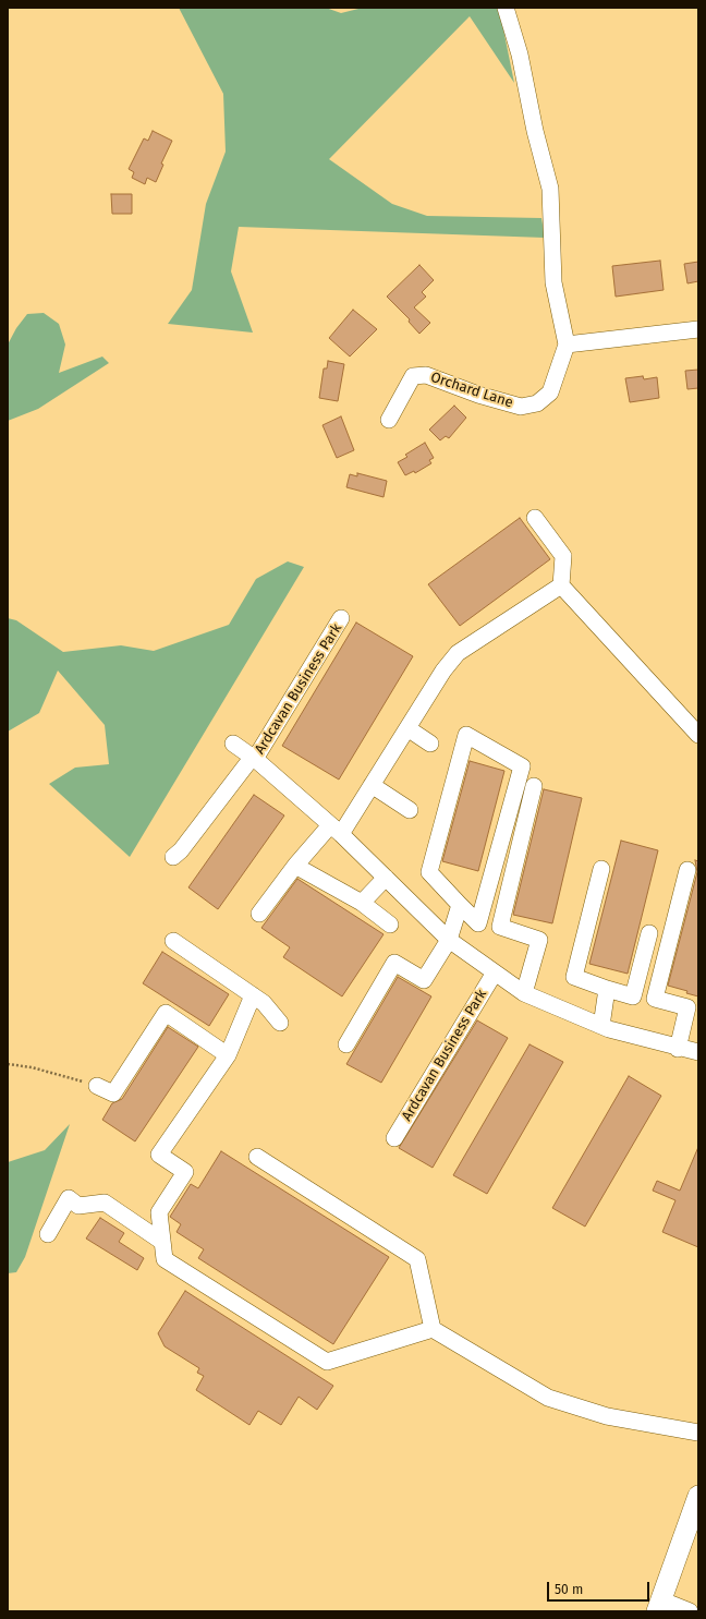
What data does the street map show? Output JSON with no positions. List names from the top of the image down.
{
  "streets": {
    "street": ["Orchard Lane", "Ardcavan Business Park"]
  },
  "scale_bar": "50 m"
}
